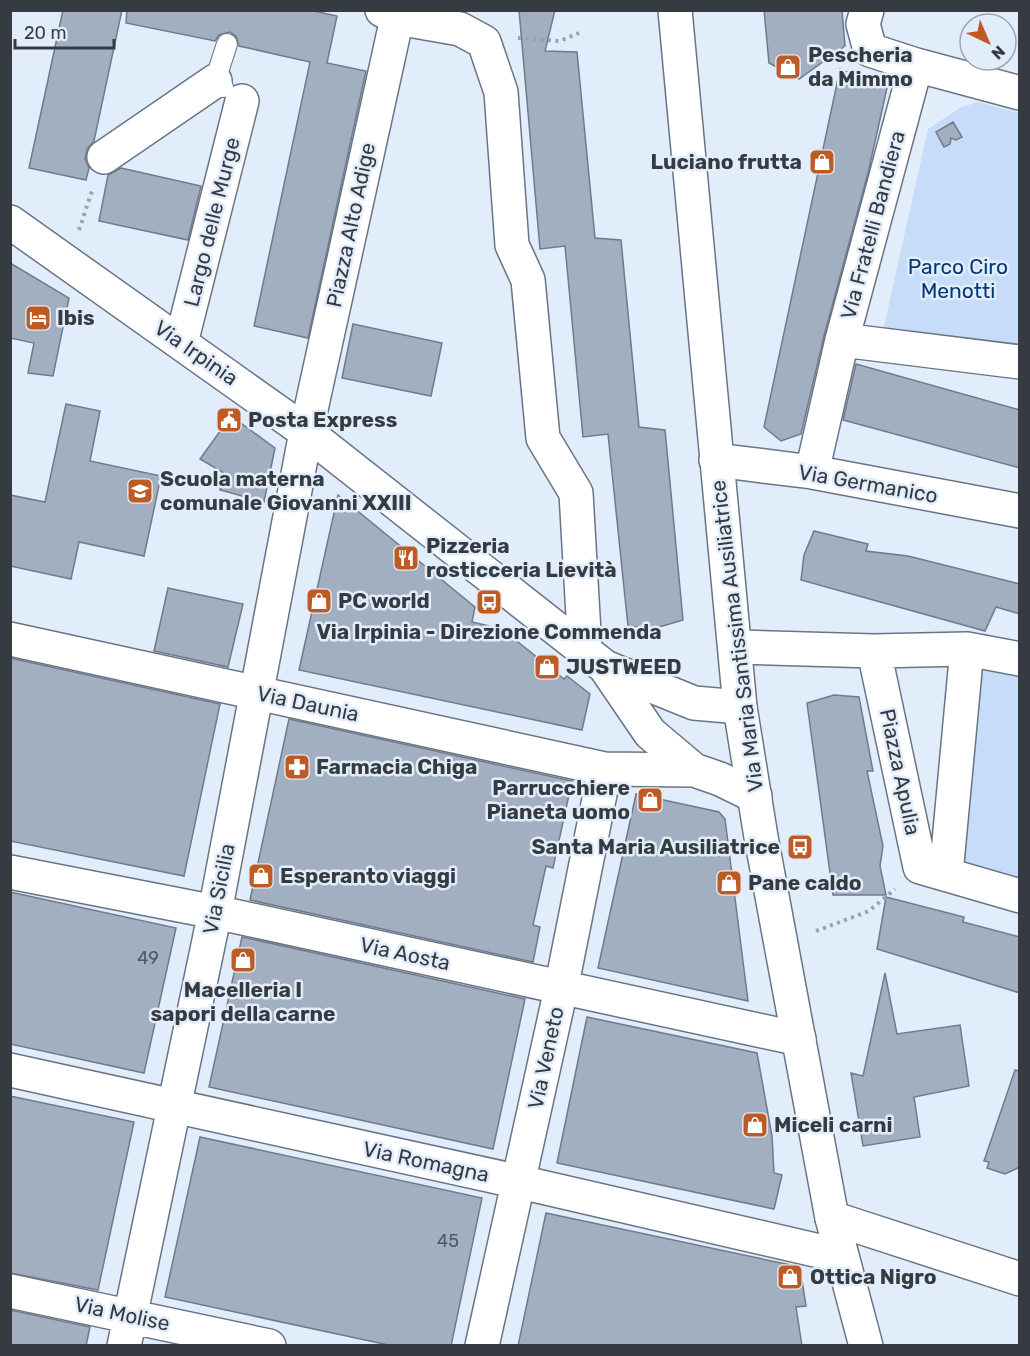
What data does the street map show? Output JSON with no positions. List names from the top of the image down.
{
  "streets": {
    "street": [
      "Largo delle Murge",
      "Piazza Alto Adige",
      "Via Fratelli Bandiera",
      "Via Irpinia",
      "Via Germanico",
      "Via Maria Santissima Ausiliatrice",
      "Via Daunia",
      "Piazza Apulia",
      "Via Sicilia",
      "Via Aosta",
      "Via Veneto",
      "Via Romagna",
      "Via Molise"
    ]
  },
  "crossings": [
    ["Largo delle Murge", "Via Irpinia"],
    ["Piazza Alto Adige", "Via Irpinia"],
    ["Piazza Alto Adige", "Via Sicilia"],
    ["Via Fratelli Bandiera", "Via Germanico"],
    ["Via Irpinia", "Via Sicilia"],
    ["Via Germanico", "Via Maria Santissima Ausiliatrice"],
    ["Via Maria Santissima Ausiliatrice", "Via Aosta"],
    ["Via Maria Santissima Ausiliatrice", "Via Romagna"],
    ["Via Daunia", "Via Sicilia"],
    ["Via Daunia", "Via Veneto"],
    ["Via Sicilia", "Via Aosta"],
    ["Via Sicilia", "Via Romagna"],
    ["Via Sicilia", "Via Molise"],
    ["Via Aosta", "Via Veneto"],
    ["Via Veneto", "Via Romagna"]
  ],
  "parks": ["Parco Ciro Menotti"],
  "places": {
    "shop": [
      "Pescheria da Mimmo",
      "Luciano frutta",
      "PC world",
      "JUSTWEED",
      "Parrucchiere Pianeta uomo",
      "Esperanto viaggi",
      "Pane caldo",
      "Macelleria I sapori della carne",
      "Miceli carni",
      "Ottica Nigro"
    ],
    "hotel": ["Ibis"],
    "public building": ["Posta Express"],
    "school or university": ["Scuola materna comunale Giovanni XXIII"],
    "restaurant": ["Pizzeria rosticceria Lievità"],
    "bus stop": ["Via Irpinia - Direzione Commenda", "Santa Maria Ausiliatrice"],
    "pharmacy": ["Farmacia Chiga"]
  },
  "house_numbers": ["49", "45"],
  "scale_bar": "20 m",
  "north": "bottom right"
}
